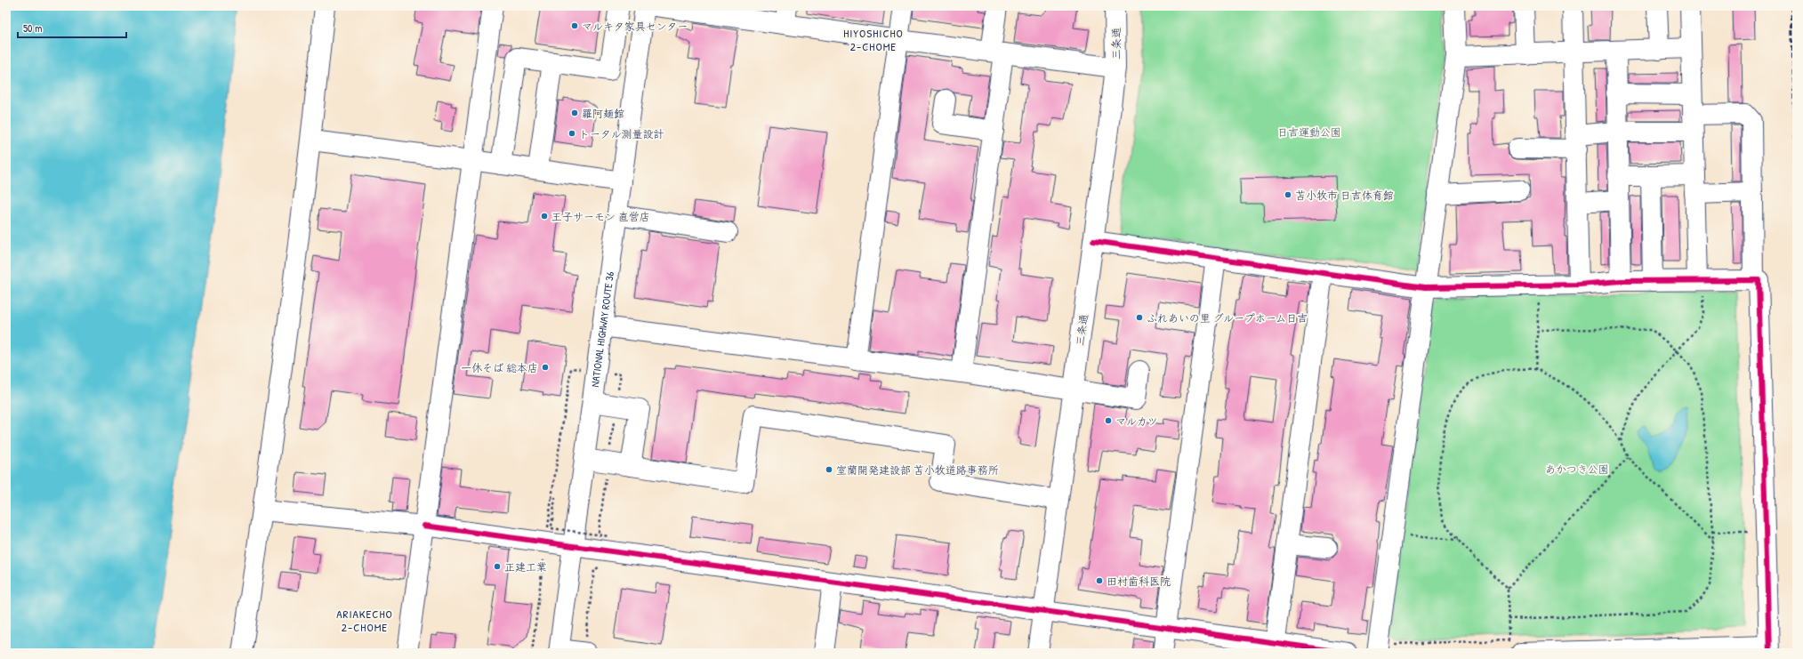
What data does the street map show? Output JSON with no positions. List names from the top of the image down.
{
  "streets": {
    "main road": ["三条通", "NATIONAL HIGHWAY ROUTE 36"]
  },
  "districts": ["HIYOSHICHO 2-CHOME", "ARIAKECHO 2-CHOME"],
  "parks": ["日吉運動公園", "あかつき公園"],
  "places": [
    "マルキタ家具センター",
    "羅阿麺館",
    "トータル測量設計",
    "苫小牧市 日吉体育館",
    "王子サーモン 直営店",
    "ふれあいの里 グループホーム日吉",
    "一休そば 総本店",
    "マルカツ",
    "室蘭開発建設部 苫小牧道路事務所",
    "正建工業",
    "田村歯科医院"
  ],
  "scale_bar": "50 m"
}
